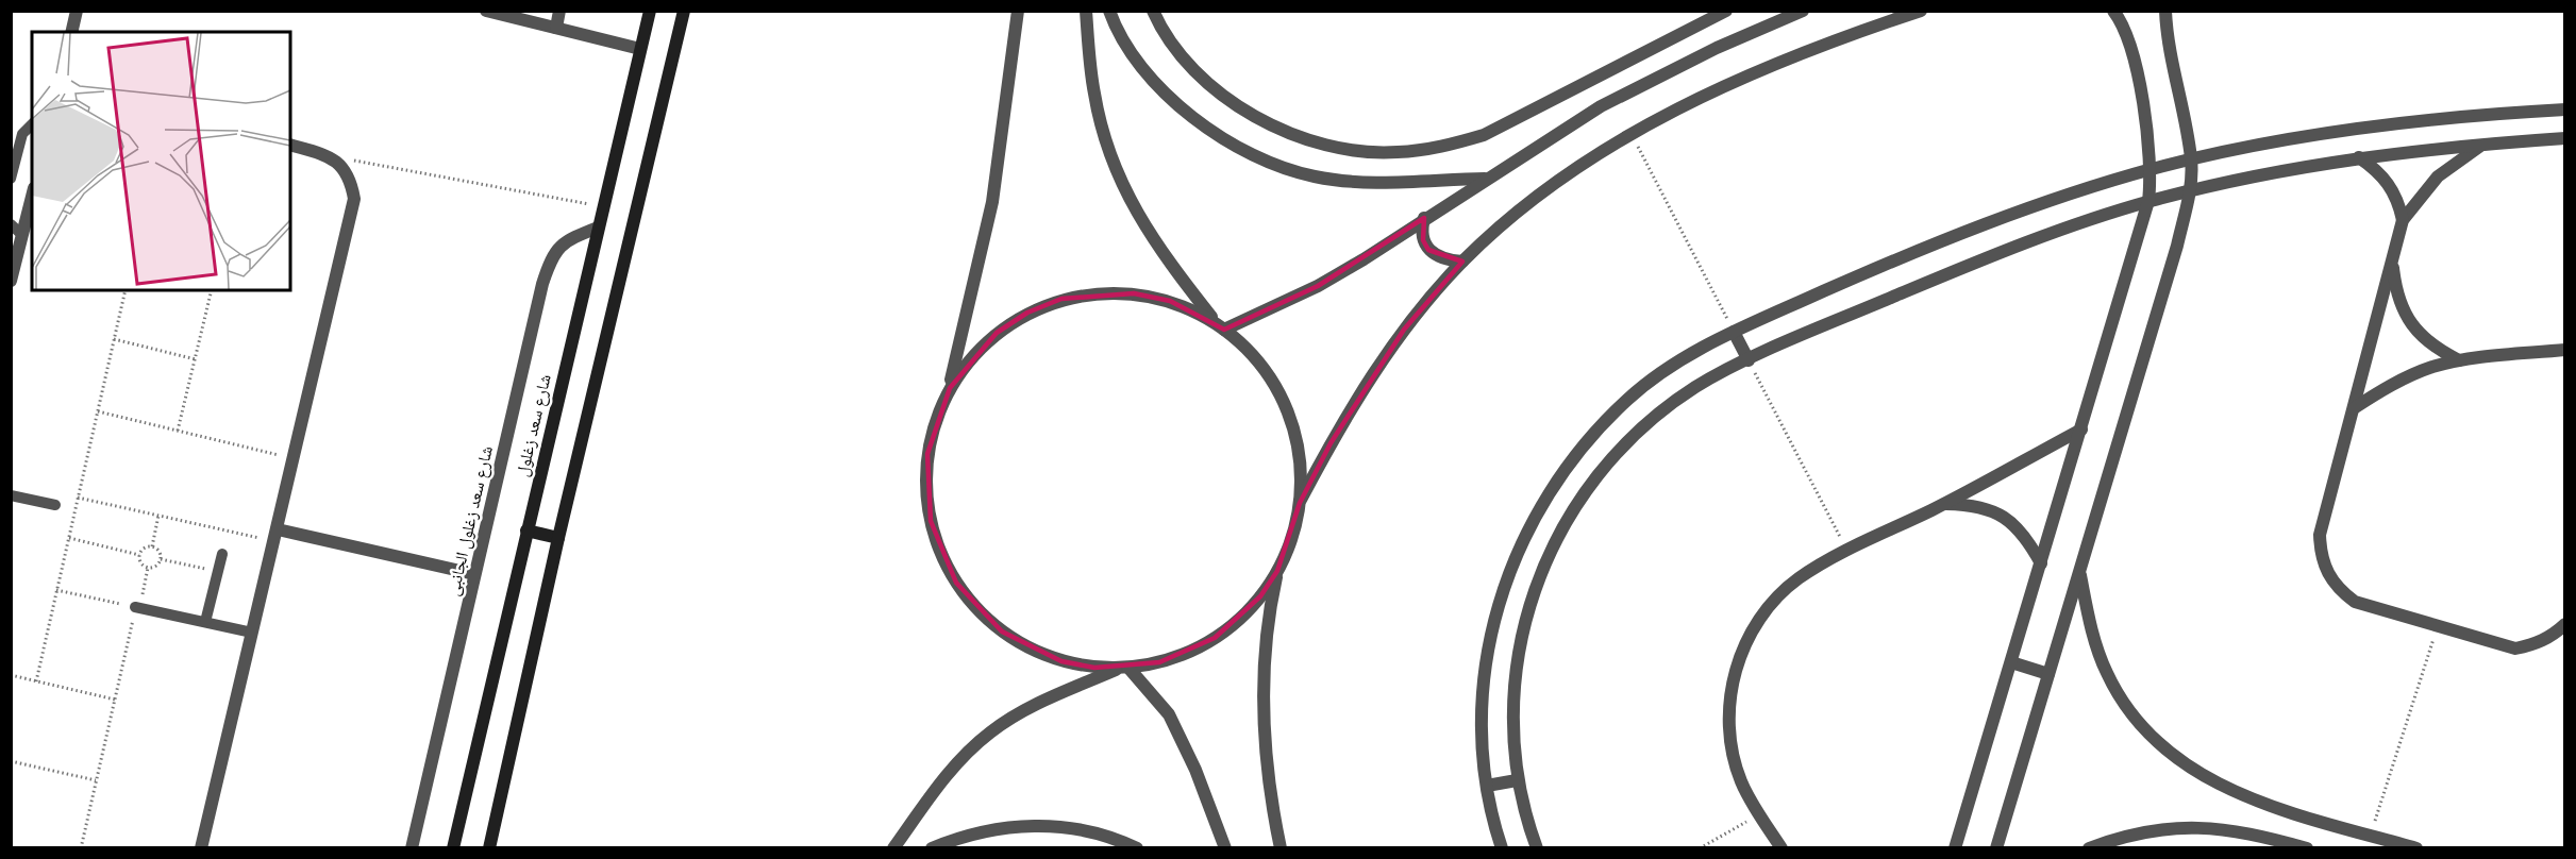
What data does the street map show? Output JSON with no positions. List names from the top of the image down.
{
  "streets": {
    "main road": ["شارع سعد زغلول"],
    "street": ["شارع سعد زغلول الجانبى"]
  },
  "crossings": [
    ["شارع سعد زغلول", "شارع سعد زغلول الجانبى"]
  ]
}
